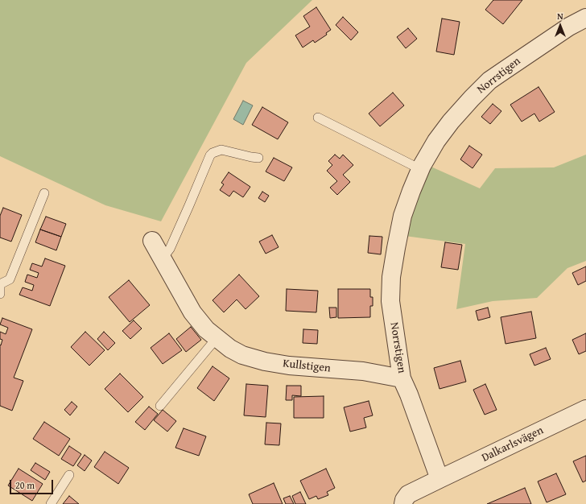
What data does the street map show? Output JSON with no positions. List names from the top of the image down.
{
  "streets": {
    "street": ["Norrstigen", "Kullstigen", "Dalkarlsvägen"]
  },
  "crossings": [
    ["Norrstigen", "Kullstigen"],
    ["Norrstigen", "Dalkarlsvägen"]
  ],
  "scale_bar": "20 m",
  "north": "top"
}
